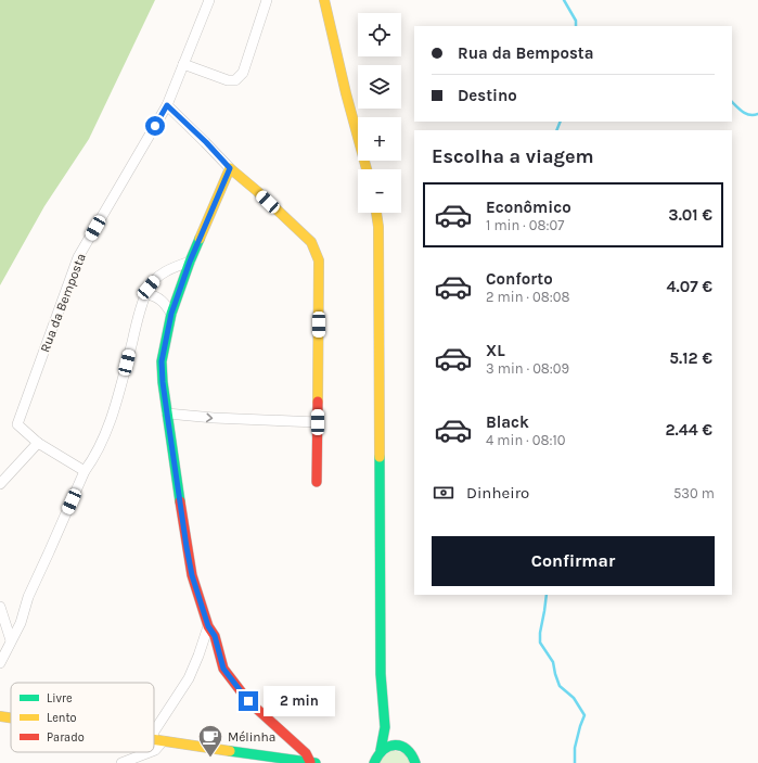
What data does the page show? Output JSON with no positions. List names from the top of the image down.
{
  "streets": {
    "street": ["Rua da Bemposta"]
  },
  "places": {
    "cafe": ["Mélinha"]
  },
  "legend": ["Livre", "Lento", "Parado"],
  "page": {
    "map_buttons": ["+", "−"],
    "banner": ["Rua da Bemposta", "Destino"],
    "heading": "Escolha a viagem",
    "list": [
      {
        "name": "Econômico",
        "note": "1 min · 08:07",
        "value": "3.01 €"
      },
      {
        "name": "Conforto",
        "note": "2 min · 08:08",
        "value": "4.07 €"
      },
      {
        "name": "XL",
        "note": "3 min · 08:09",
        "value": "5.12 €"
      },
      {
        "name": "Black",
        "note": "4 min · 08:10",
        "value": "2.44 €"
      }
    ],
    "pay": ["Dinheiro", "530 m"],
    "buttons": "Confirmar",
    "bubble": "2 min"
  }
}
